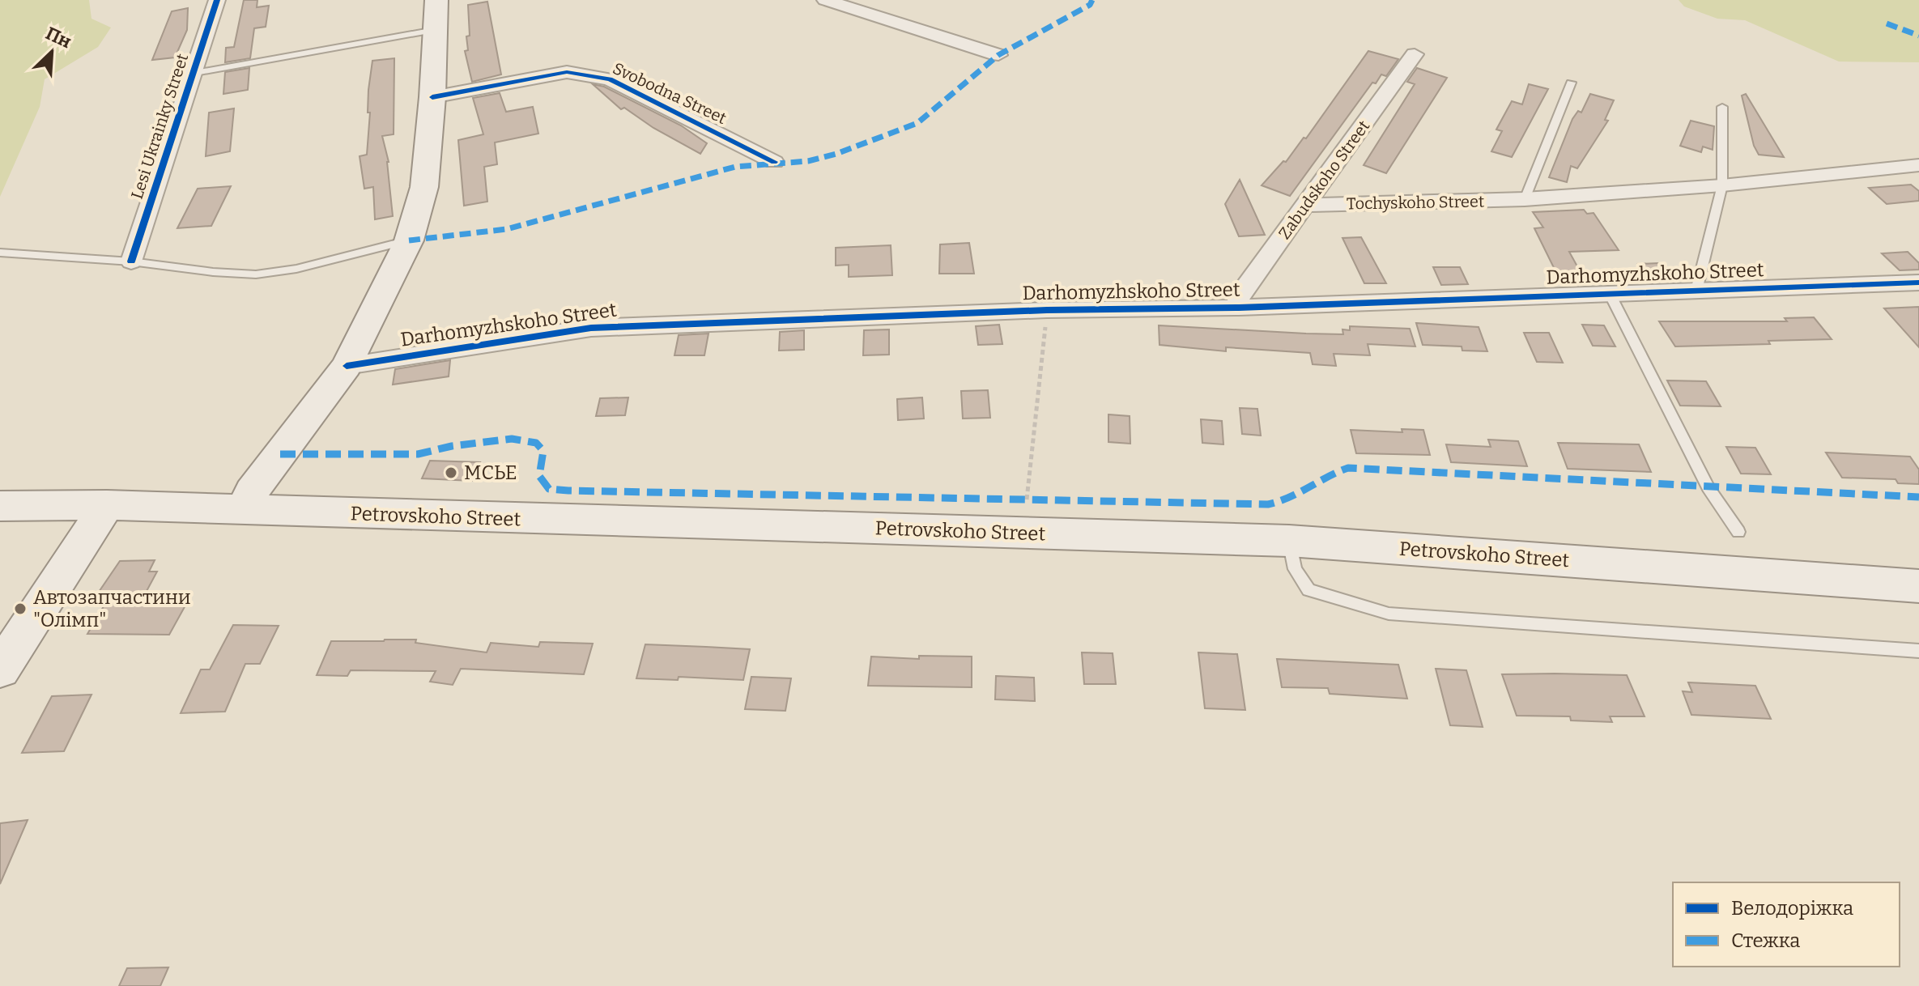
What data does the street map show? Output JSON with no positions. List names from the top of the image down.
{
  "streets": {
    "main road": ["Petrovskoho Street"],
    "street": [
      "Svobodna Street",
      "Lesi Ukrainky Street",
      "Zabudskoho Street",
      "Tochyskoho Street",
      "Darhomyzhskoho Street"
    ]
  },
  "crossings": [
    ["Zabudskoho Street", "Tochyskoho Street"],
    ["Zabudskoho Street", "Darhomyzhskoho Street"]
  ],
  "places": ["МСЬЕ", "Автозапчастини \"Олімп\""],
  "legend": ["Велодоріжка", "Стежка"],
  "north": "top right"
}
